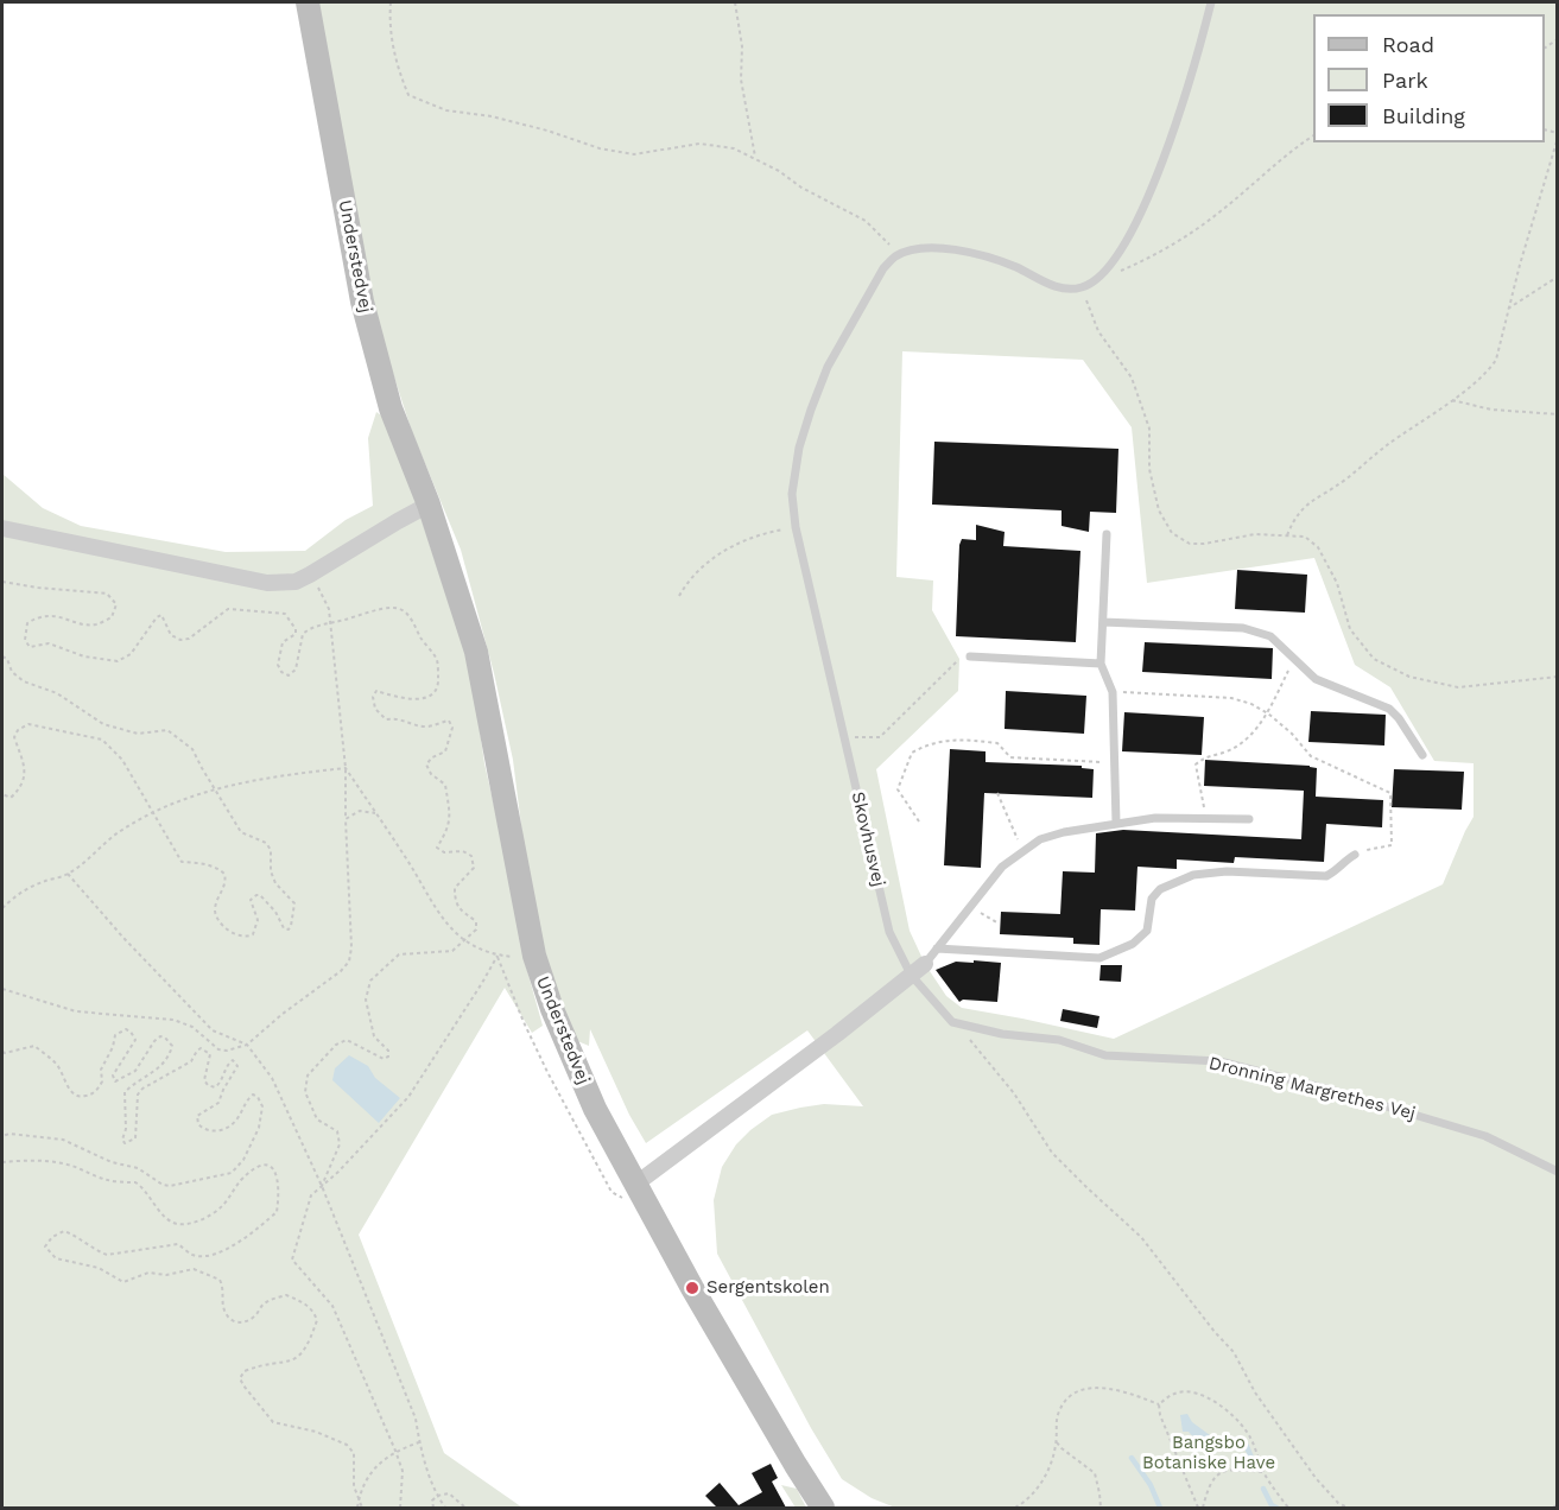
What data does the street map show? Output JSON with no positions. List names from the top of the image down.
{
  "streets": {
    "street": ["Understedvej"],
    "lane": ["Skovhusvej", "Dronning Margrethes Vej"]
  },
  "crossings": [
    ["Skovhusvej", "Dronning Margrethes Vej"]
  ],
  "parks": ["Bangsbo Botaniske Have"],
  "places": ["Sergentskolen"],
  "legend": ["Road", "Park", "Building"]
}
